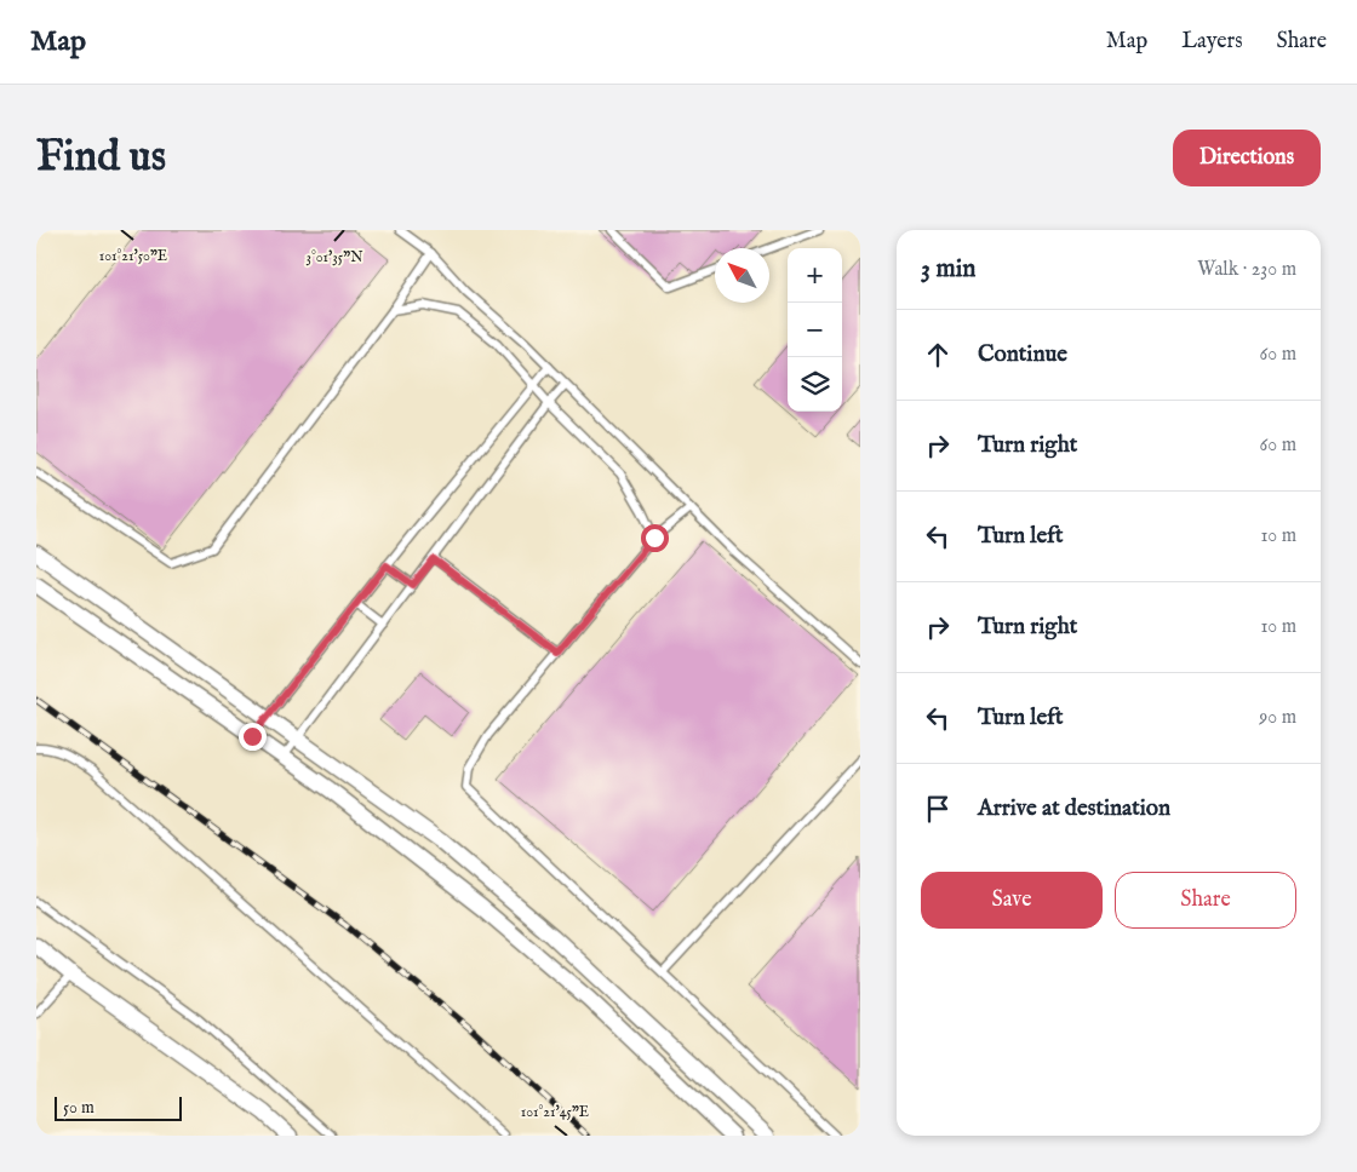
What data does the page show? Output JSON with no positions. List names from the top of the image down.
{
  "scale_bar": "50 m",
  "north": "top left",
  "page": {
    "header": "Map",
    "nav": ["Map", "Layers", "Share"],
    "buttons": [
      "Directions",
      ["Save", "Share"]
    ],
    "title": "Find us",
    "heading": ["3 min", "Walk · 230 m"],
    "map_buttons": ["+", "−"],
    "list": [
      ["Continue", "60 m"],
      ["Turn right", "60 m"],
      ["Turn left", "10 m"],
      ["Turn right", "10 m"],
      ["Turn left", "90 m"],
      "Arrive at destination"
    ],
    "scale": "50 m"
  },
  "coordinates": ["101°21'50\"E", "3°01'35\"N", "101°21'45\"E"]
}
